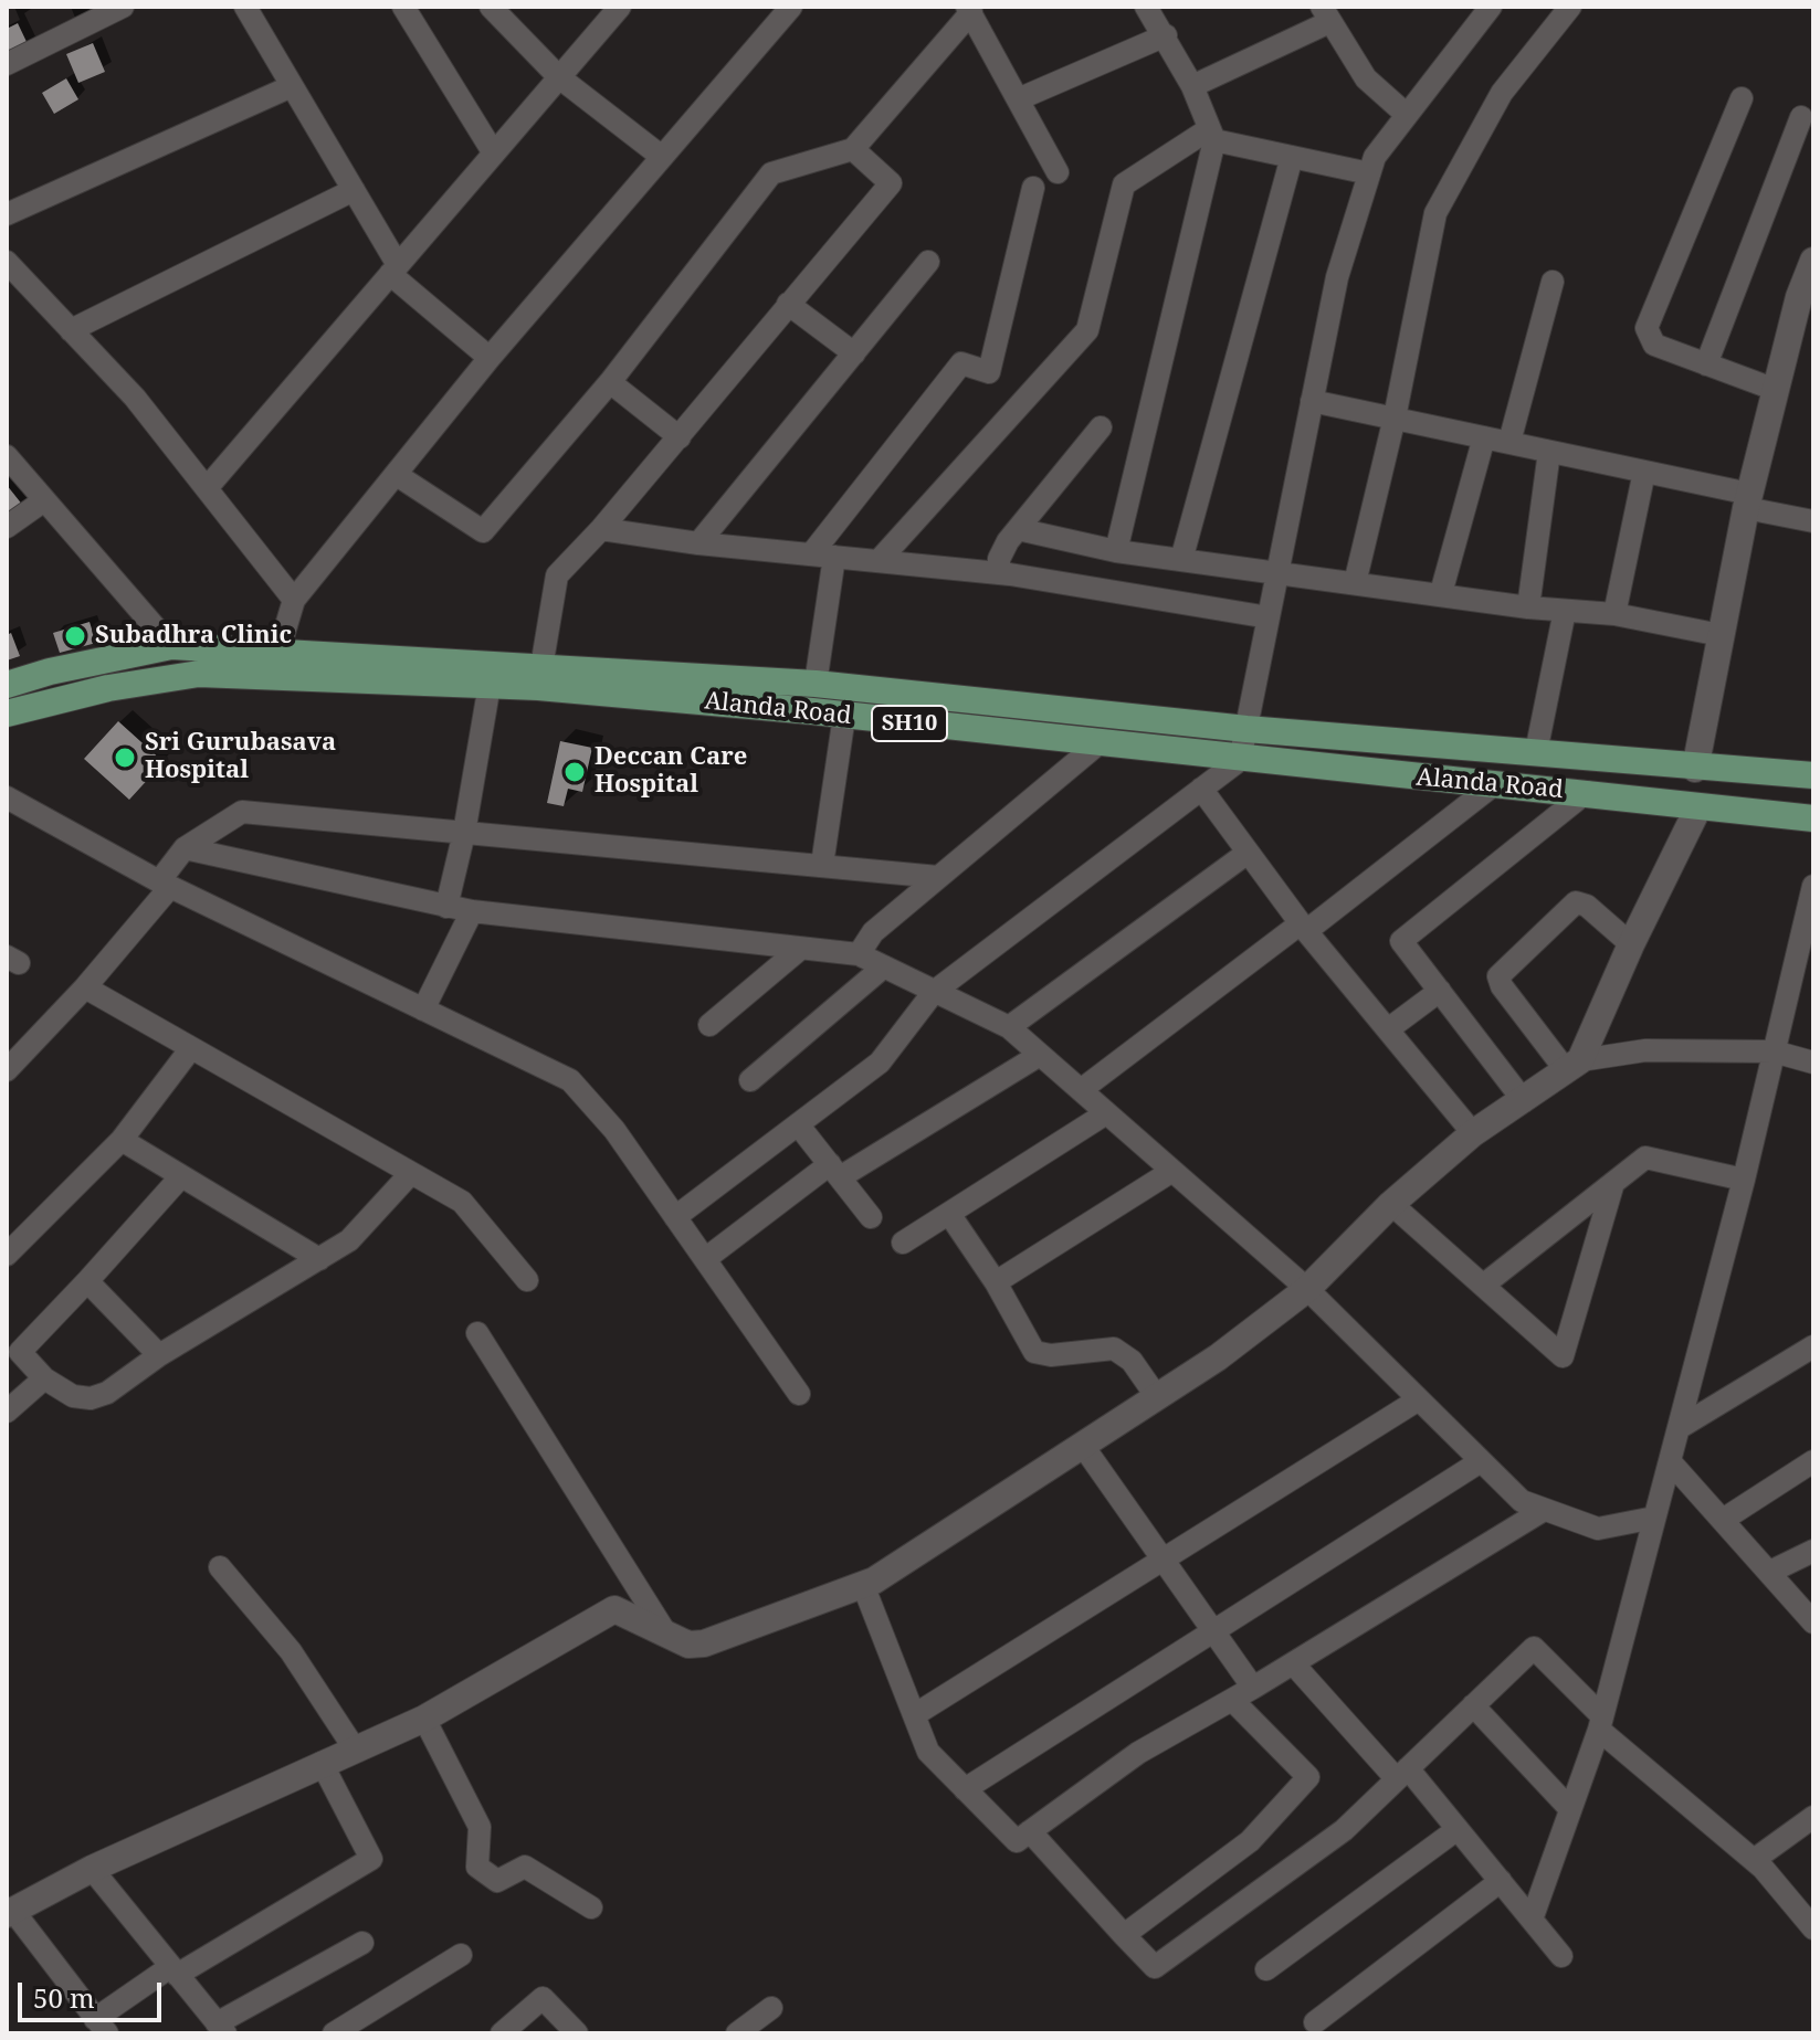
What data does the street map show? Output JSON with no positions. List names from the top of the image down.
{
  "streets": {
    "main road": ["Alanda Road", "SH10"]
  },
  "places": ["Subadhra Clinic", "Sri Gurubasava Hospital", "Deccan Care Hospital"],
  "scale_bar": "50 m"
}
